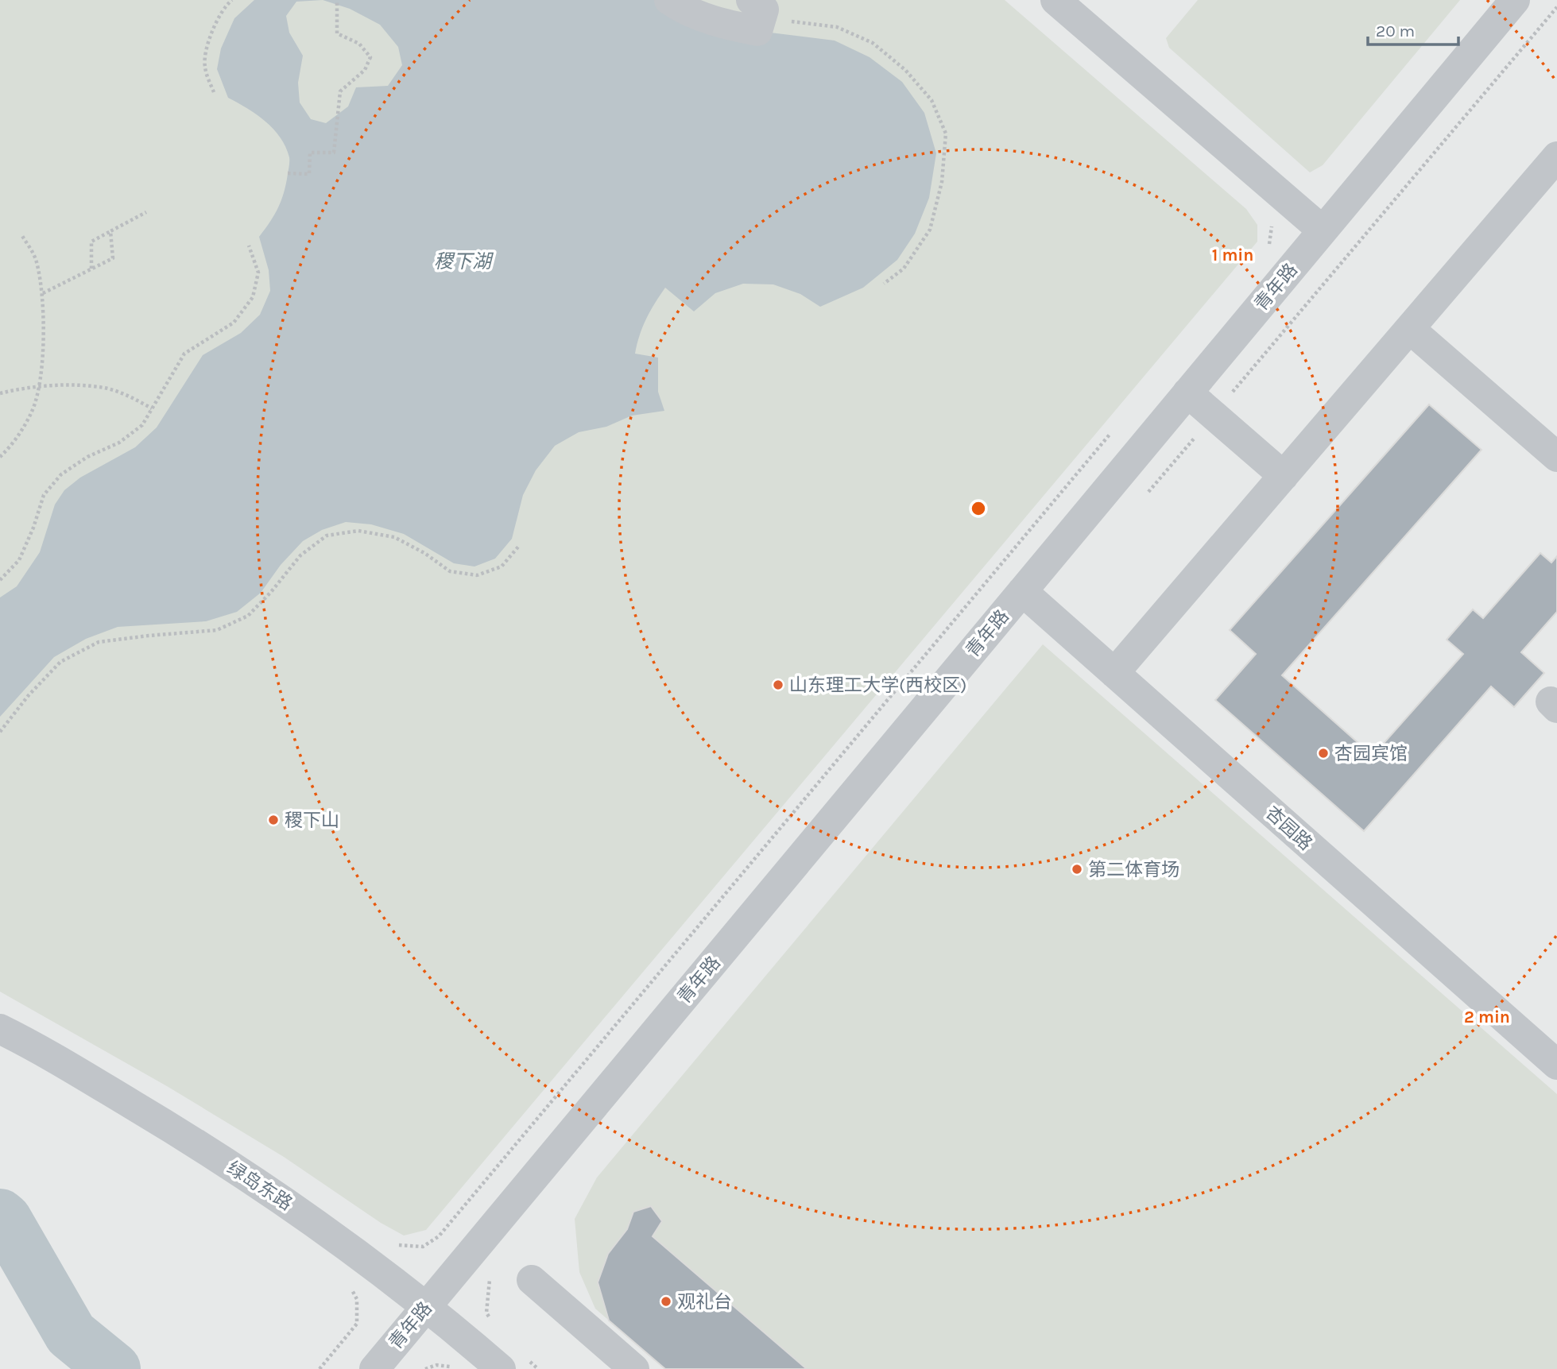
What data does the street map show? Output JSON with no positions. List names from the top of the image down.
{
  "streets": {
    "street": ["青年路", "杏园路", "绿岛东路"]
  },
  "crossings": [
    ["青年路", "杏园路"],
    ["青年路", "绿岛东路"]
  ],
  "water": ["稷下湖"],
  "places": [
    "山东理工大学(西校区)",
    "杏园宾馆",
    "稷下山",
    "第二体育场",
    "观礼台"
  ],
  "scale_bar": "20 m",
  "rings": ["1 min", "2 min"]
}
